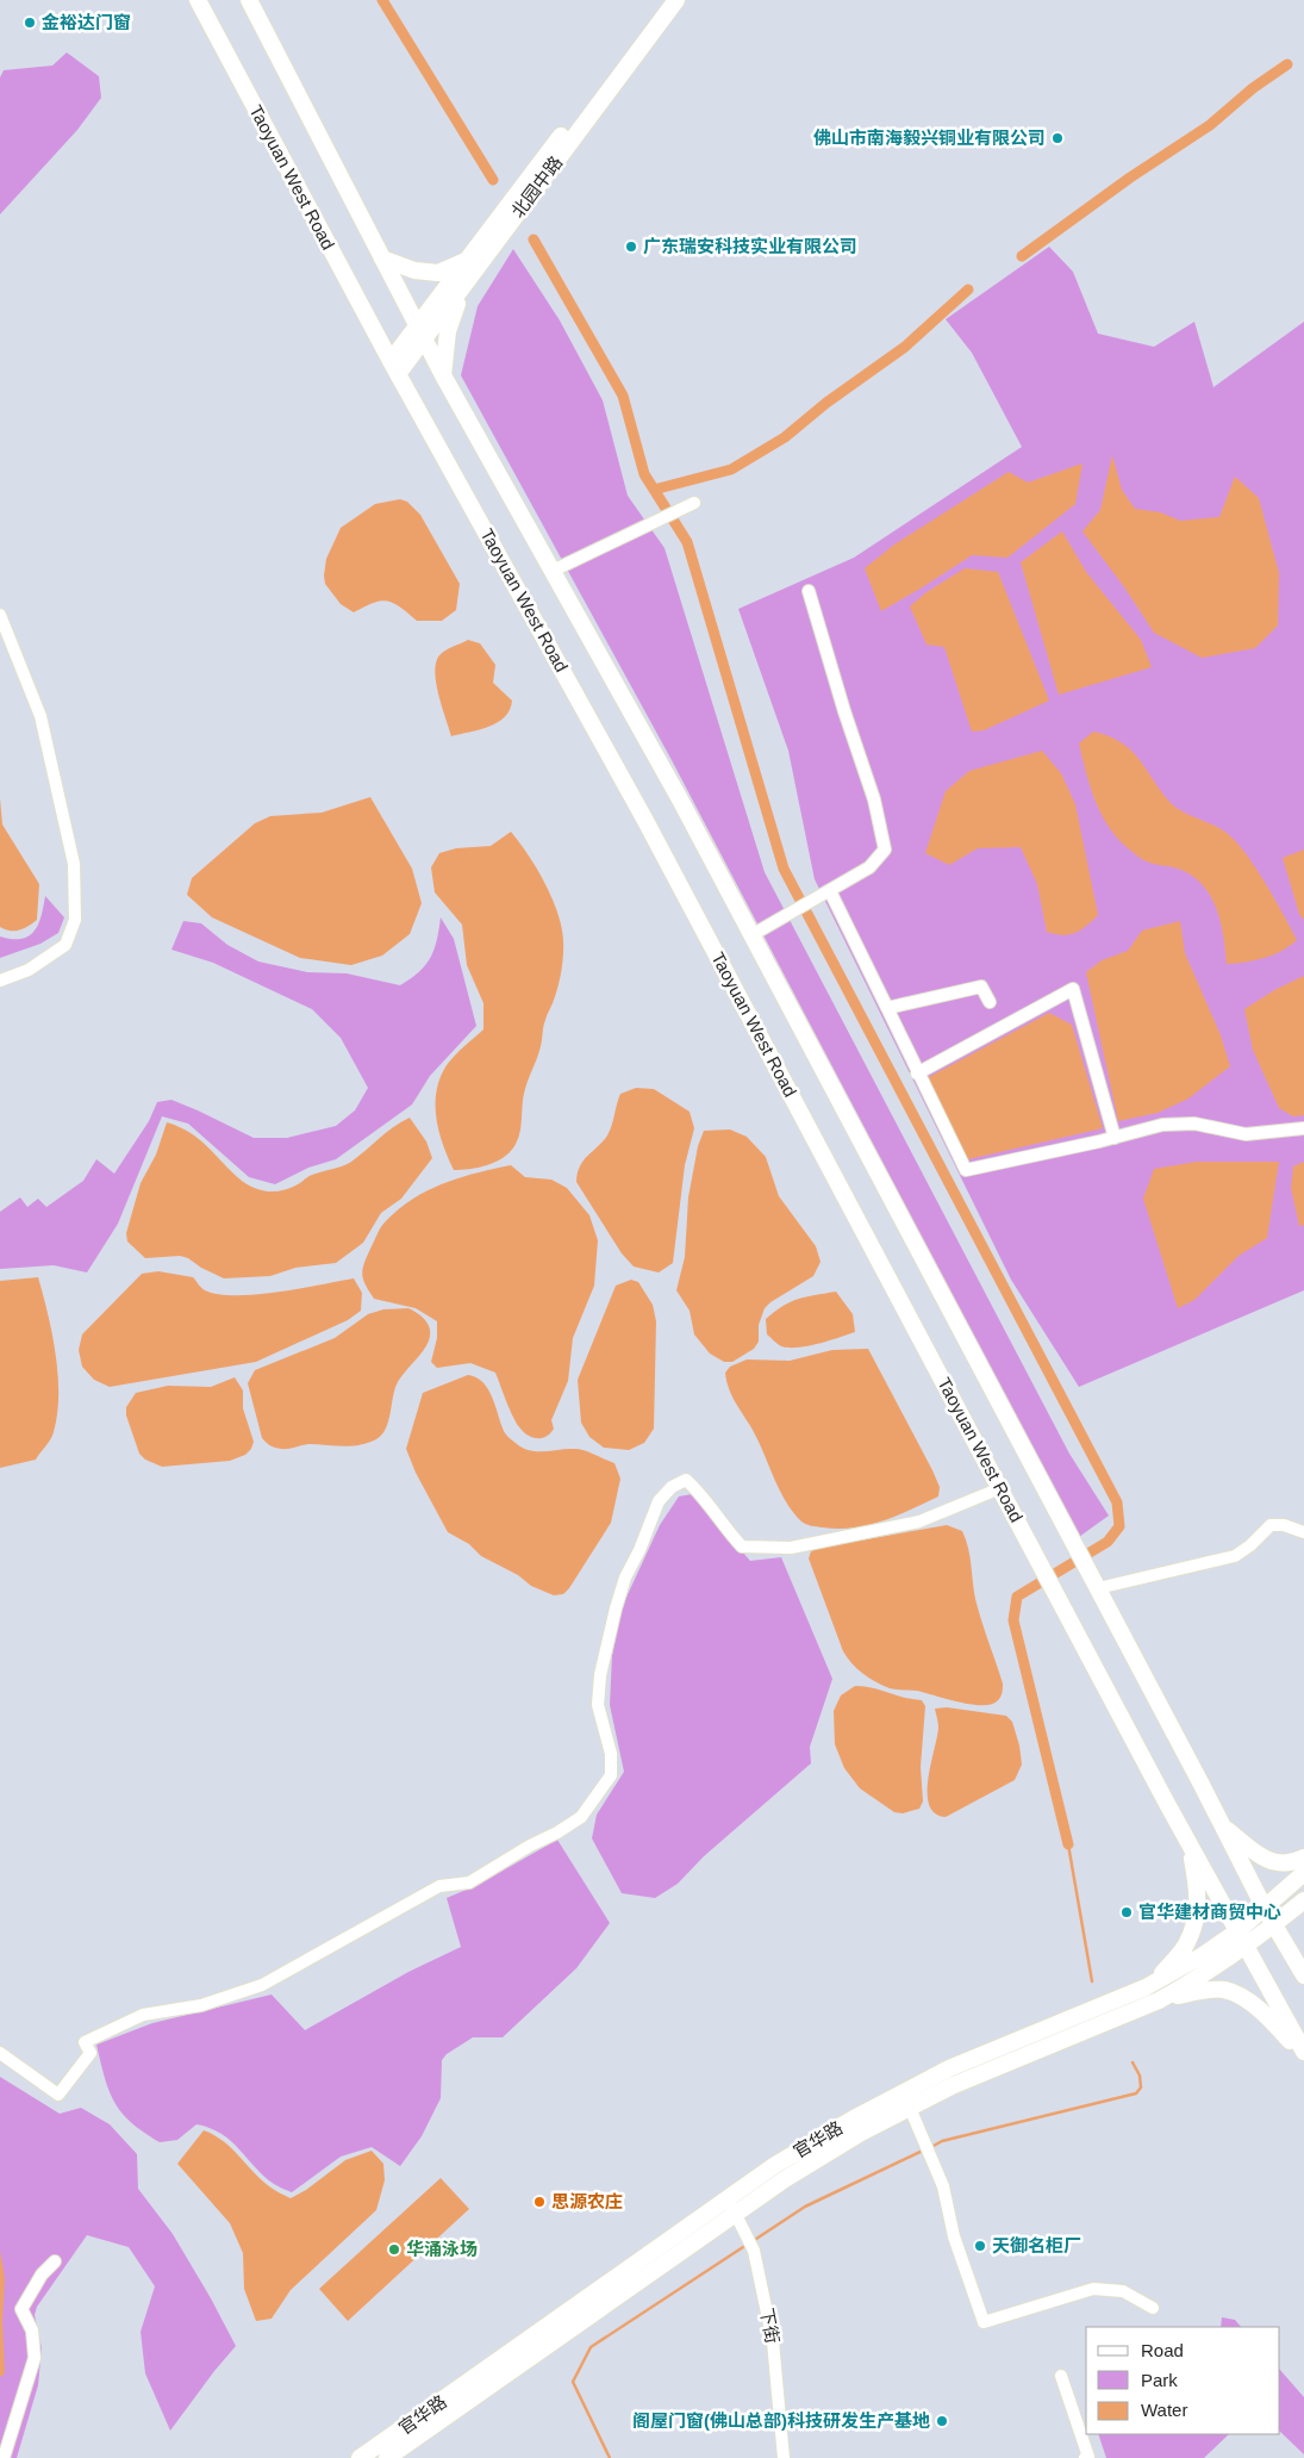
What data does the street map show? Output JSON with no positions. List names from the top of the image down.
{
  "streets": {
    "main road": ["Taoyuan West Road", "北园中路", "官华路"],
    "street": ["下街"]
  },
  "crossings": [
    ["Taoyuan West Road", "北园中路"],
    ["Taoyuan West Road", "官华路"],
    ["官华路", "下街"]
  ],
  "places": [
    "金裕达门窗",
    "佛山市南海毅兴铜业有限公司",
    "广东瑞安科技实业有限公司",
    "官华建材商贸中心",
    "思源农庄",
    "天御名柜厂",
    "华涌泳场",
    "阁屋门窗(佛山总部)科技研发生产基地"
  ],
  "legend": ["Road", "Park", "Water"]
}
